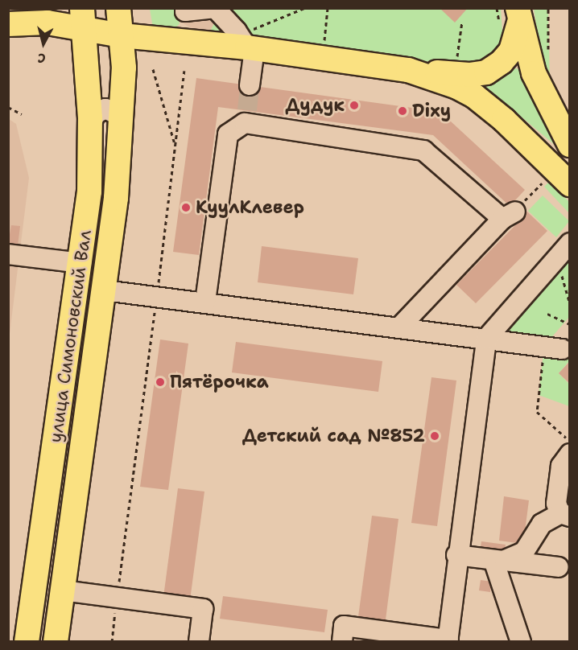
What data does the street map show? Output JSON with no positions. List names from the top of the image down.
{
  "streets": {
    "main road": ["улица Симоновский Вал"]
  },
  "places": [
    "Дудук",
    "Dixy",
    "КуулКлевер",
    "Пятёрочка",
    "Детский сад №852"
  ],
  "north": "bottom"
}
